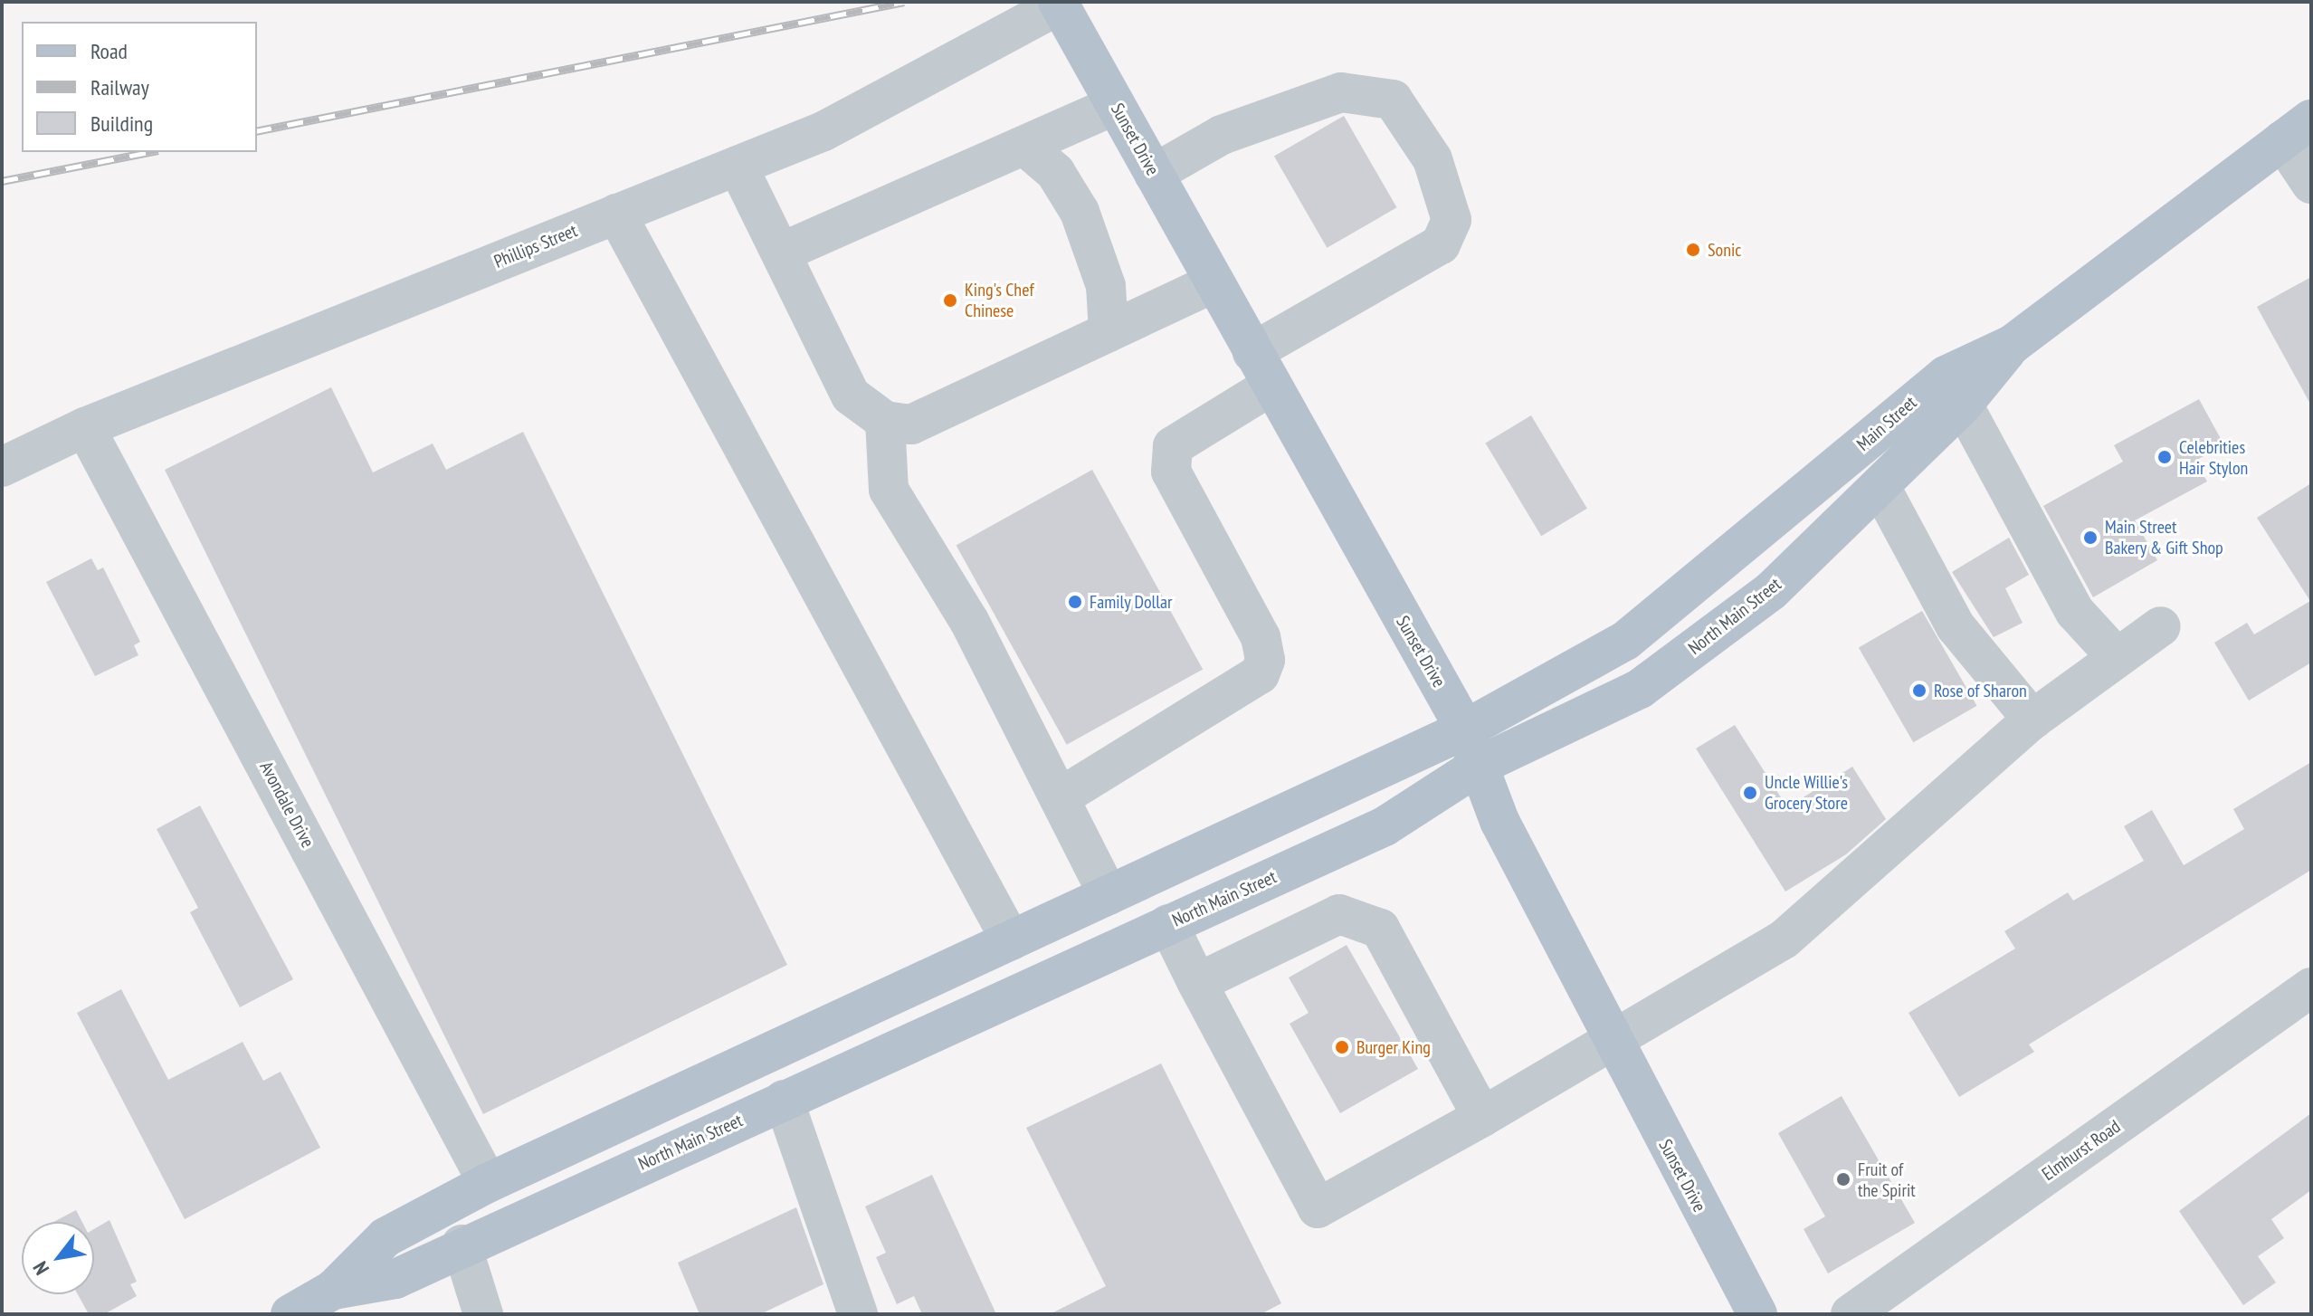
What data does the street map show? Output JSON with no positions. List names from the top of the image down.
{
  "streets": {
    "main road": ["Sunset Drive", "Main Street", "North Main Street"],
    "street": ["Phillips Street", "Avondale Drive", "Elmhurst Road"]
  },
  "crossings": [
    ["Sunset Drive", "Phillips Street"],
    ["Sunset Drive", "Main Street"],
    ["Sunset Drive", "North Main Street"],
    ["Phillips Street", "Avondale Drive"],
    ["Main Street", "North Main Street"],
    ["North Main Street", "Avondale Drive"]
  ],
  "places": [
    "Sonic",
    "King's Chef Chinese",
    "Celebrities Hair Stylon",
    "Main Street Bakery & Gift Shop",
    "Family Dollar",
    "Rose of Sharon",
    "Uncle Willie's Grocery Store",
    "Burger King",
    "Fruit of the Spirit"
  ],
  "legend": ["Road", "Railway", "Building"],
  "north": "bottom left"
}
